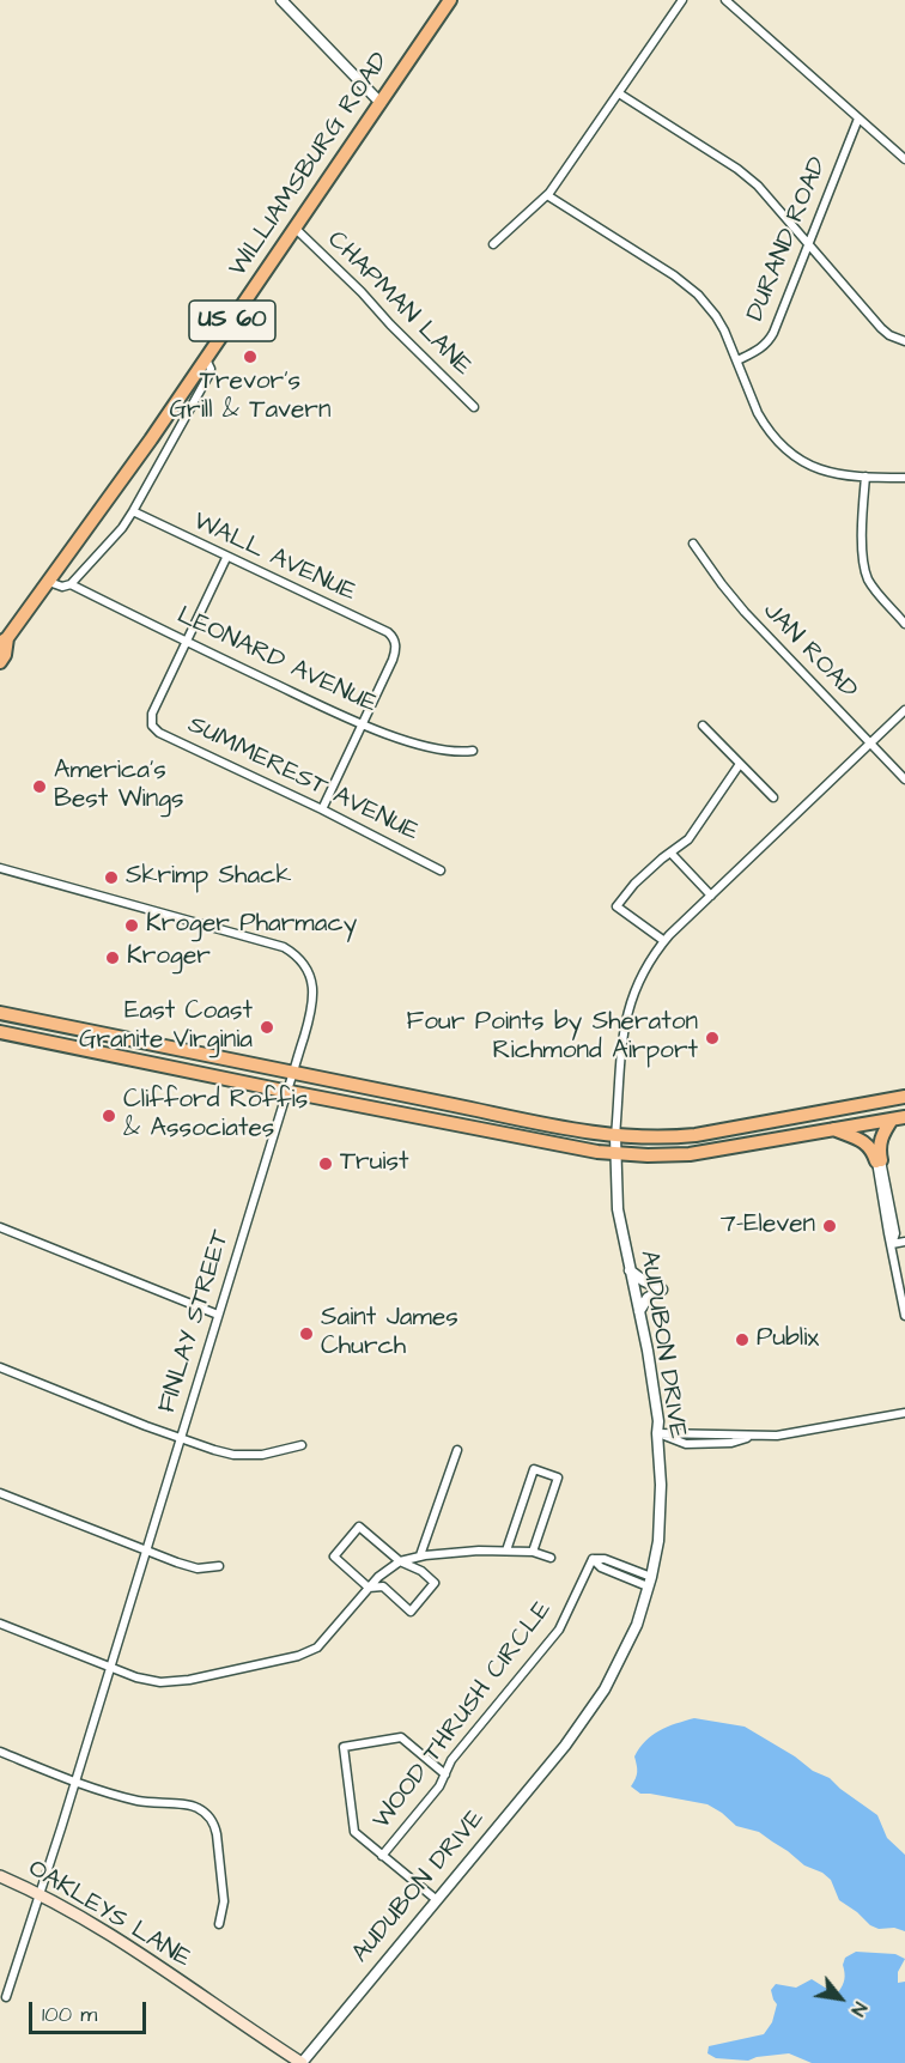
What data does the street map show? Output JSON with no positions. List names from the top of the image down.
{
  "streets": {
    "main road": ["WILLIAMSBURG ROAD", "US 60", "OAKLEYS LANE"],
    "street": [
      "DURAND ROAD",
      "CHAPMAN LANE",
      "WALL AVENUE",
      "JAN ROAD",
      "LEONARD AVENUE",
      "SUMMEREST AVENUE",
      "FINLAY STREET",
      "AUDUBON DRIVE",
      "WOOD THRUSH CIRCLE"
    ]
  },
  "crossings": [
    ["WILLIAMSBURG ROAD", "CHAPMAN LANE"],
    ["WILLIAMSBURG ROAD", "LEONARD AVENUE"],
    ["WALL AVENUE", "LEONARD AVENUE"],
    ["JAN ROAD", "AUDUBON DRIVE"],
    ["LEONARD AVENUE", "SUMMEREST AVENUE"],
    ["FINLAY STREET", "OAKLEYS LANE"],
    ["AUDUBON DRIVE", "WOOD THRUSH CIRCLE"],
    ["AUDUBON DRIVE", "OAKLEYS LANE"]
  ],
  "places": [
    "Trevor's Grill & Tavern",
    "America's Best Wings",
    "Skrimp Shack",
    "Kroger Pharmacy",
    "Kroger",
    "East Coast Granite Virginia",
    "Four Points by Sheraton Richmond Airport",
    "Clifford Roffis & Associates",
    "Truist",
    "7-Eleven",
    "Saint James Church",
    "Publix"
  ],
  "scale_bar": "100 m",
  "north": "bottom right"
}
